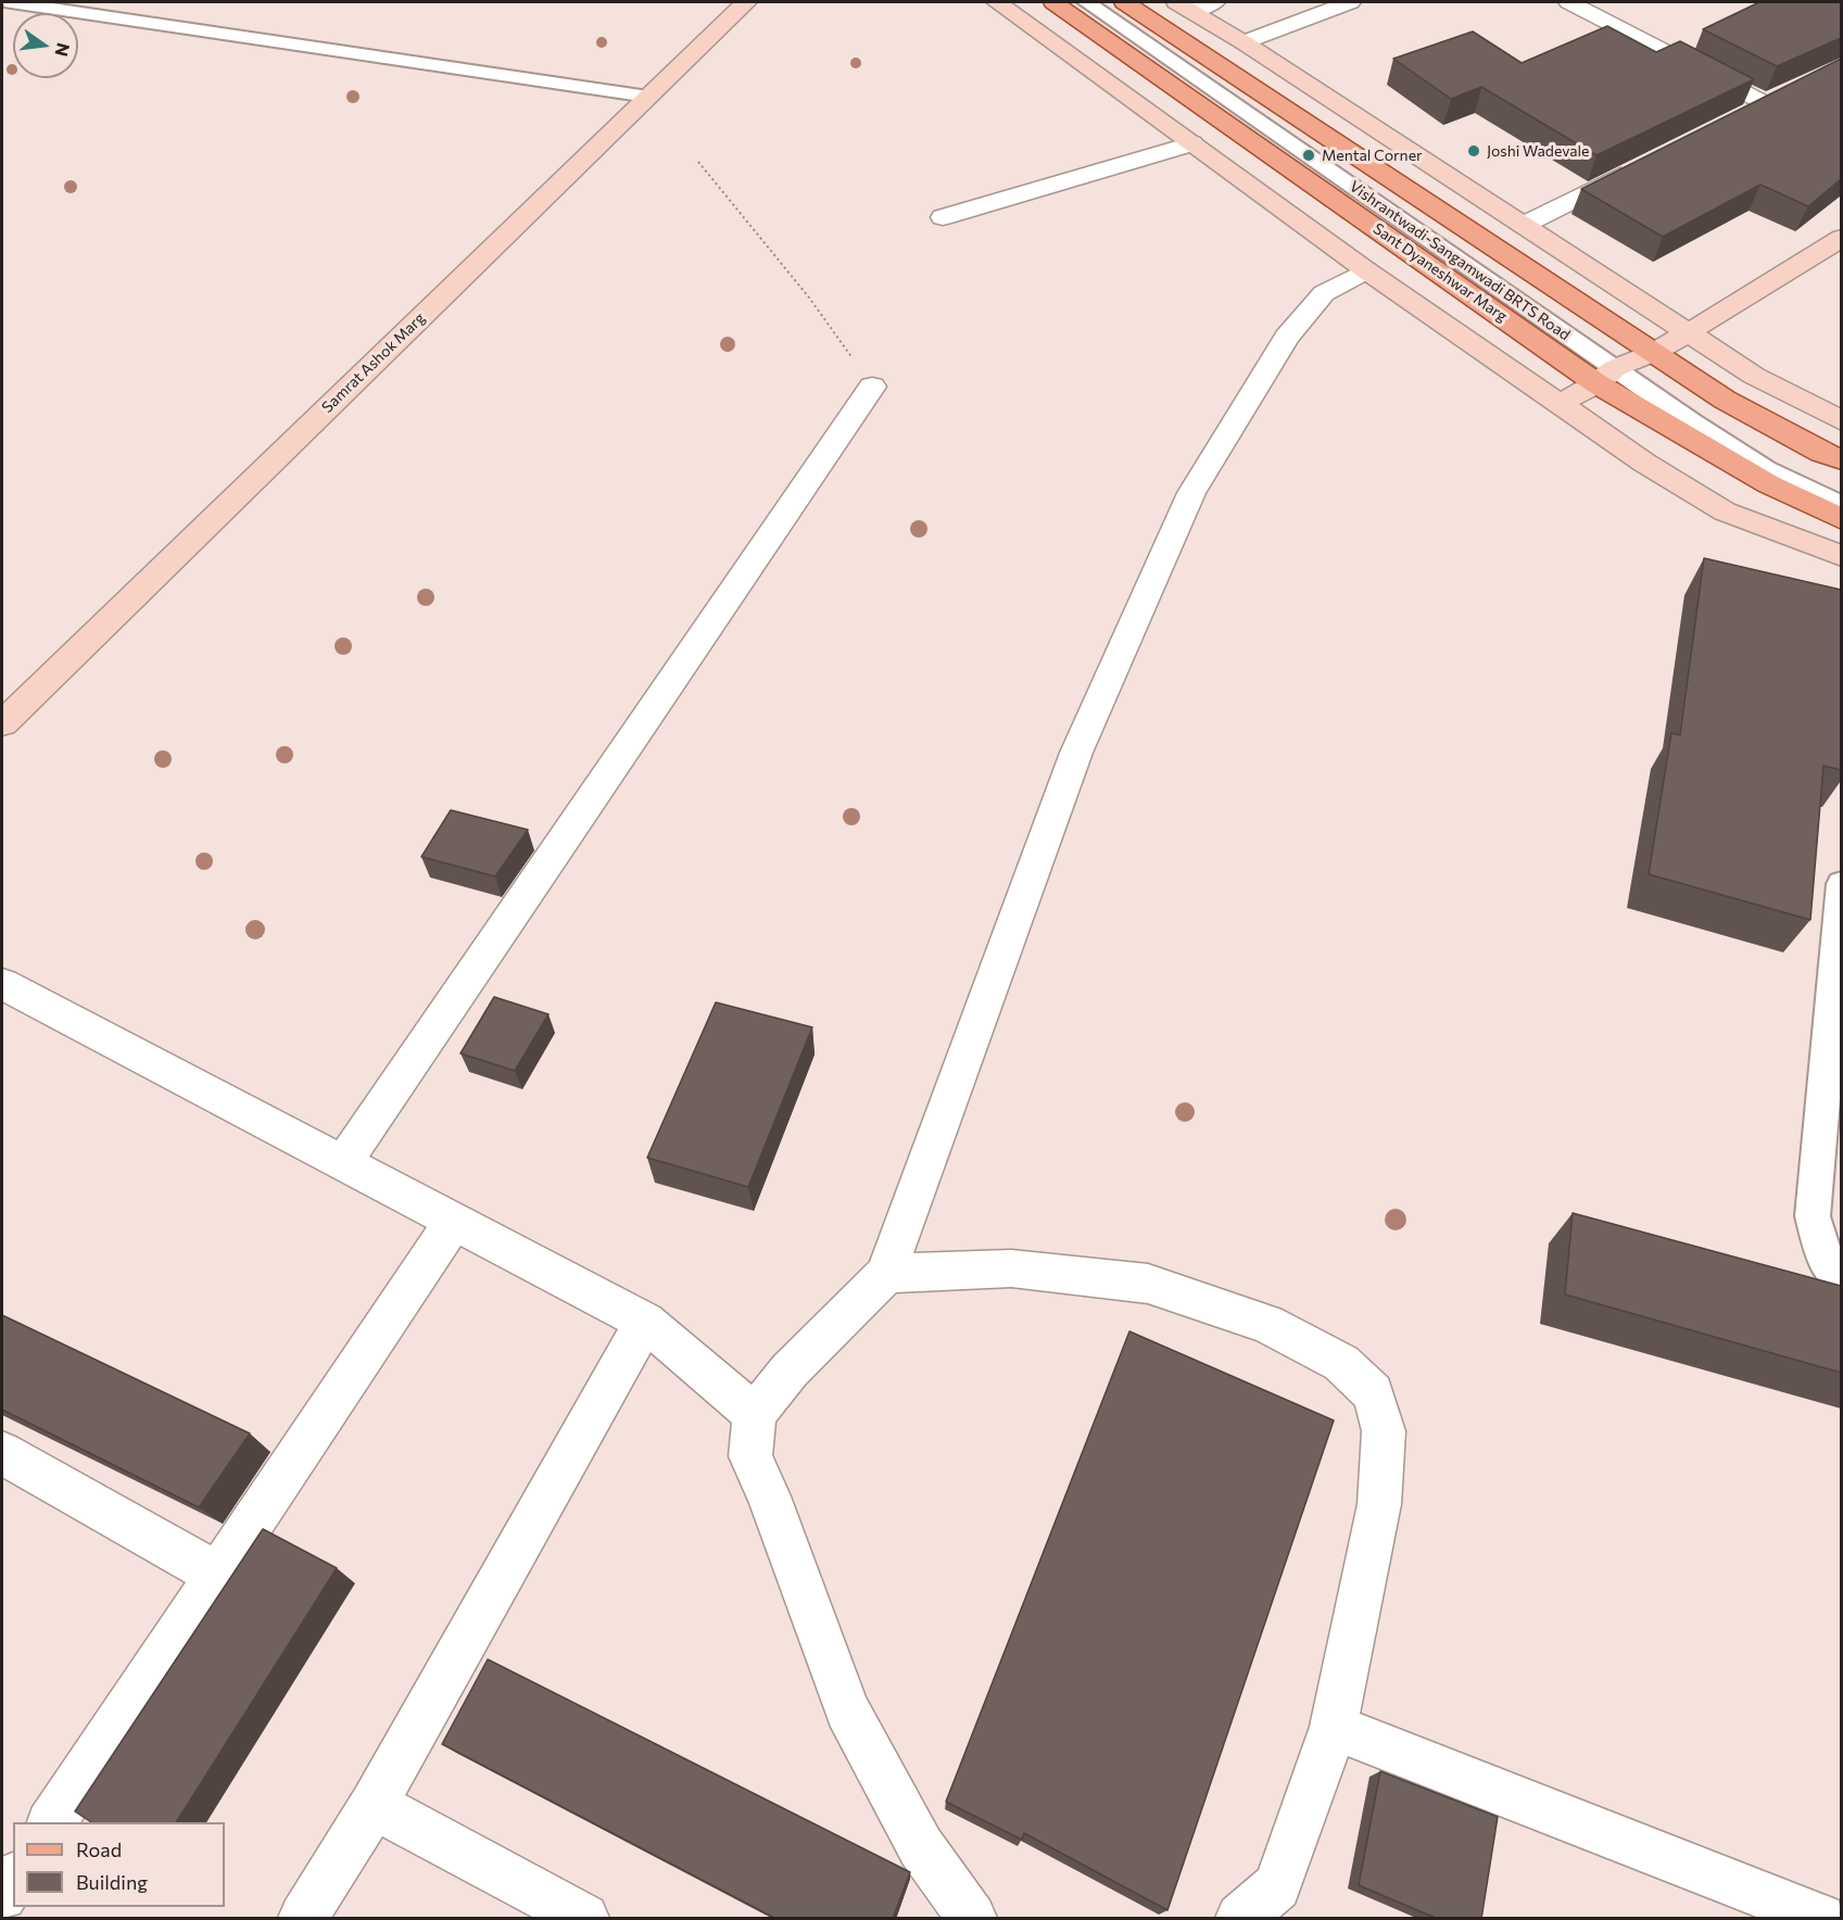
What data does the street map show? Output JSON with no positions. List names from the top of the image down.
{
  "streets": {
    "main road": ["Sant Dyaneshwar Marg"],
    "street": ["Samrat Ashok Marg"],
    "lane": ["Vishrantwadi-Sangamwadi BRTS Road"]
  },
  "crossings": [
    ["Vishrantwadi-Sangamwadi BRTS Road", "Sant Dyaneshwar Marg"]
  ],
  "places": ["Joshi Wadevale", "Mental Corner"],
  "legend": ["Road", "Building"],
  "north": "right"
}
